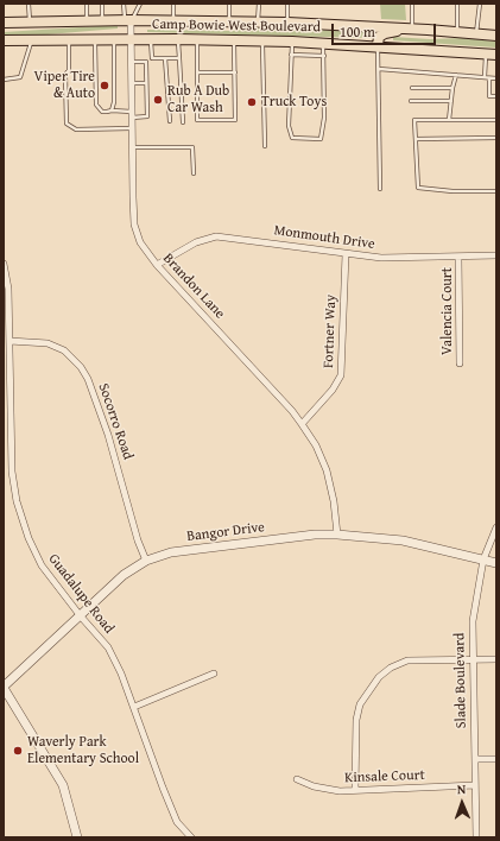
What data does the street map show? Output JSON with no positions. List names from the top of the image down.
{
  "streets": {
    "main road": ["Camp Bowie West Boulevard"],
    "street": [
      "Monmouth Drive",
      "Brandon Lane",
      "Valencia Court",
      "Fortner Way",
      "Socorro Road",
      "Bangor Drive",
      "Guadalupe Road",
      "Slade Boulevard",
      "Kinsale Court"
    ]
  },
  "crossings": [
    ["Camp Bowie West Boulevard", "Brandon Lane"],
    ["Monmouth Drive", "Brandon Lane"],
    ["Monmouth Drive", "Valencia Court"],
    ["Monmouth Drive", "Fortner Way"],
    ["Brandon Lane", "Fortner Way"],
    ["Brandon Lane", "Bangor Drive"],
    ["Socorro Road", "Bangor Drive"],
    ["Socorro Road", "Guadalupe Road"],
    ["Bangor Drive", "Guadalupe Road"],
    ["Bangor Drive", "Slade Boulevard"],
    ["Slade Boulevard", "Kinsale Court"]
  ],
  "places": [
    "Viper Tire & Auto",
    "Rub A Dub Car Wash",
    "Truck Toys",
    "Waverly Park Elementary School"
  ],
  "scale_bar": "100 m",
  "north": "top"
}
